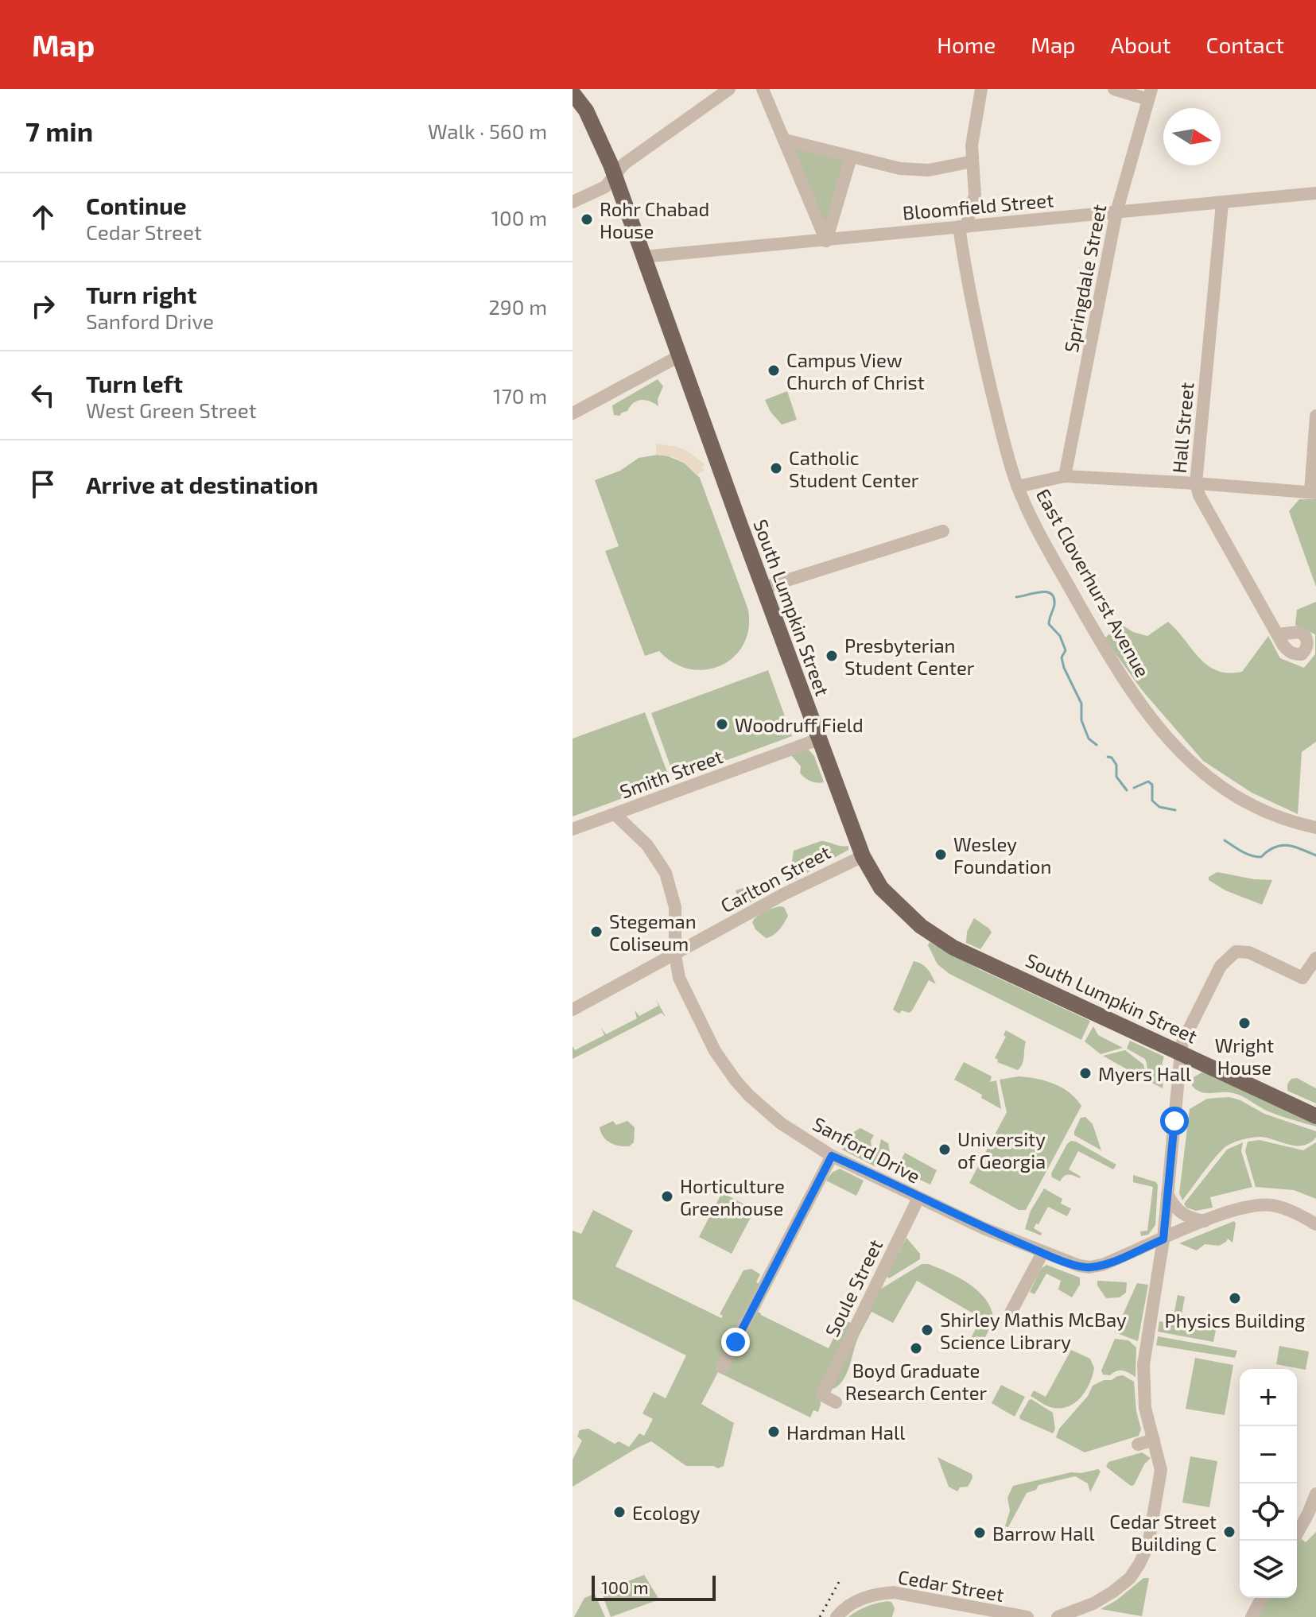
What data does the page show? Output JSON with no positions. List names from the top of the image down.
{
  "streets": {
    "main road": ["South Lumpkin Street"],
    "street": [
      "Bloomfield Street",
      "Springdale Street",
      "Hall Street",
      "East Cloverhurst Avenue",
      "Smith Street",
      "Carlton Street",
      "Sanford Drive",
      "Soule Street",
      "Cedar Street"
    ]
  },
  "crossings": [
    ["Bloomfield Street", "Springdale Street"],
    ["Bloomfield Street", "Hall Street"],
    ["Bloomfield Street", "East Cloverhurst Avenue"],
    ["Bloomfield Street", "South Lumpkin Street"],
    ["South Lumpkin Street", "Smith Street"],
    ["South Lumpkin Street", "Carlton Street"],
    ["Smith Street", "Sanford Drive"],
    ["Carlton Street", "Sanford Drive"],
    ["Sanford Drive", "Soule Street"]
  ],
  "places": [
    "Rohr Chabad House",
    "Campus View Church of Christ",
    "Catholic Student Center",
    "Presbyterian Student Center",
    "Woodruff Field",
    "Wesley Foundation",
    "Stegeman Coliseum",
    "Wright House",
    "Myers Hall",
    "University of Georgia",
    "Horticulture Greenhouse",
    "Physics Building",
    "Shirley Mathis McBay Science Library",
    "Boyd Graduate Research Center",
    "Hardman Hall",
    "Ecology",
    "Cedar Street Building C",
    "Barrow Hall"
  ],
  "scale_bar": "100 m",
  "north": "right",
  "page": {
    "header": "Map",
    "nav": [
      "Home",
      "Map",
      "About",
      "Contact"
    ],
    "heading": ["7 min", "Walk · 560 m"],
    "list": [
      ["Continue", "Cedar Street", "100 m"],
      ["Turn right", "Sanford Drive", "290 m"],
      ["Turn left", "West Green Street", "170 m"],
      "Arrive at destination"
    ],
    "map_buttons": ["+", "−"],
    "scale": "100 m"
  }
}
